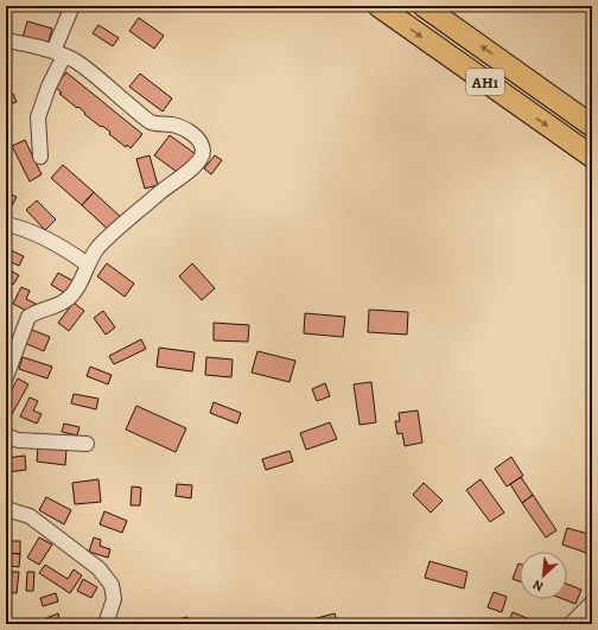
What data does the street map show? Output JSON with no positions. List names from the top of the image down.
{
  "streets": {
    "highway": ["AH1"]
  },
  "north": "bottom left"
}
